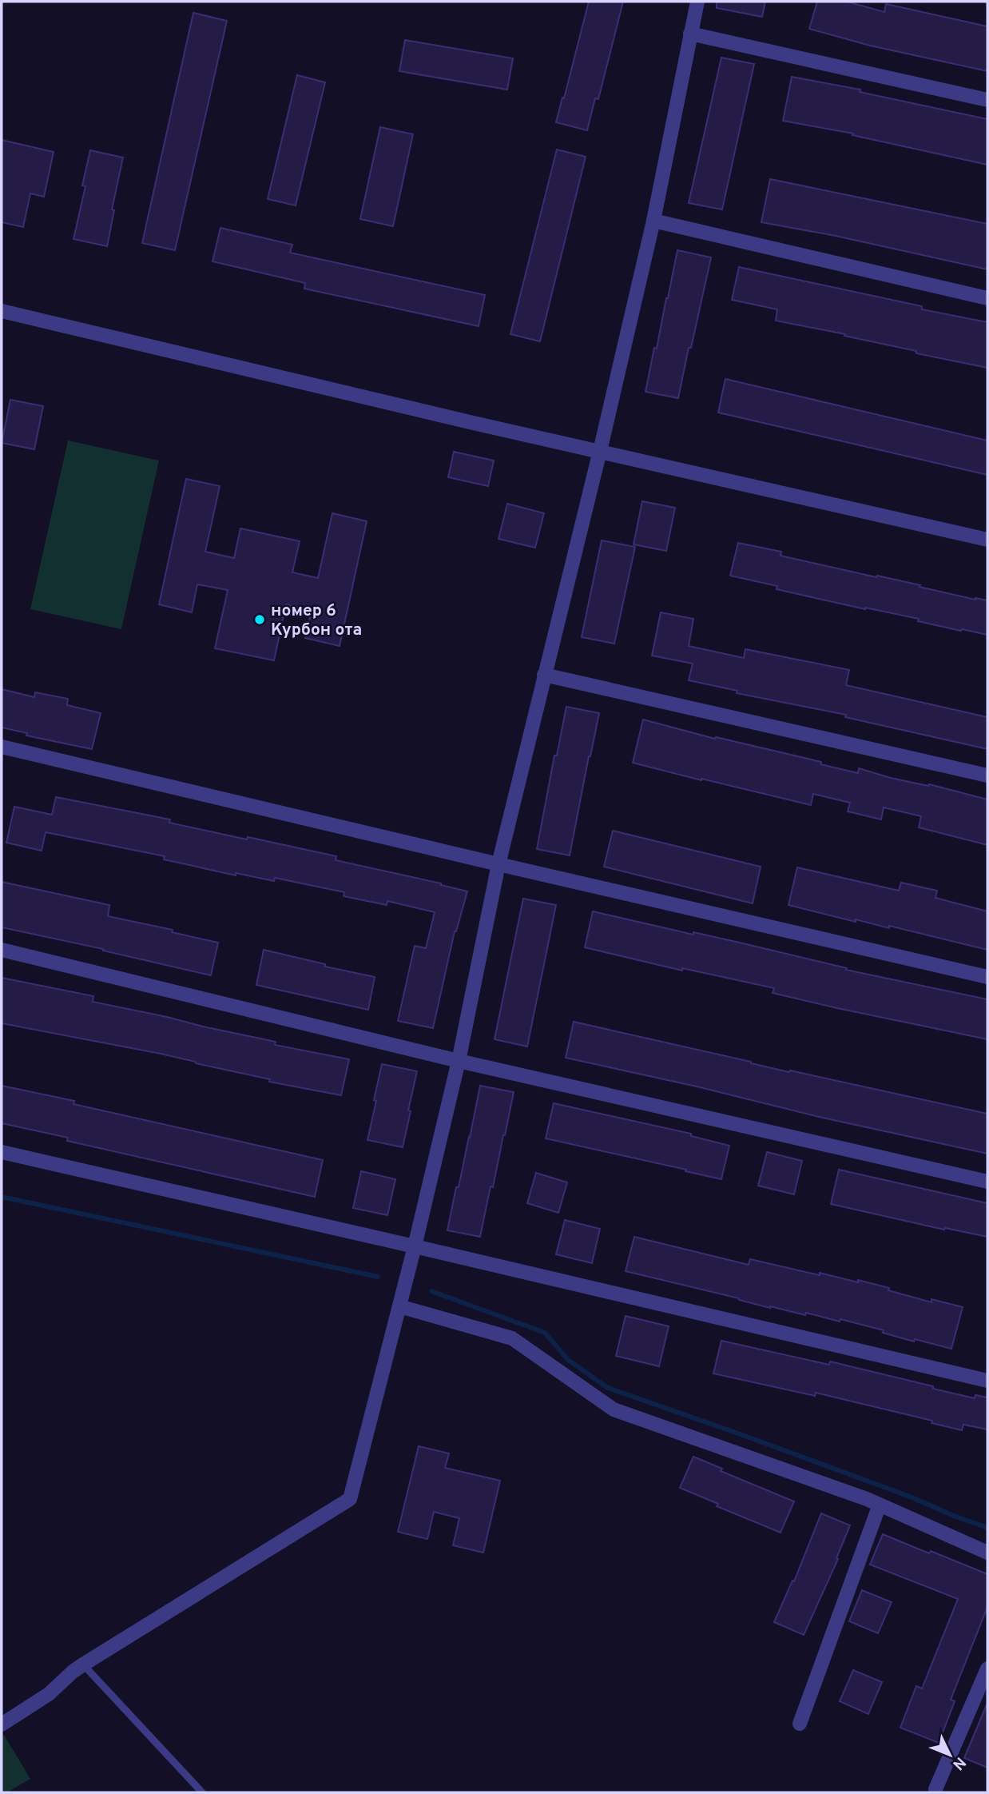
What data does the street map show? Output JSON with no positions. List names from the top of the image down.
{
  "places": ["номер 6 Курбон ота"],
  "north": "bottom right"
}
